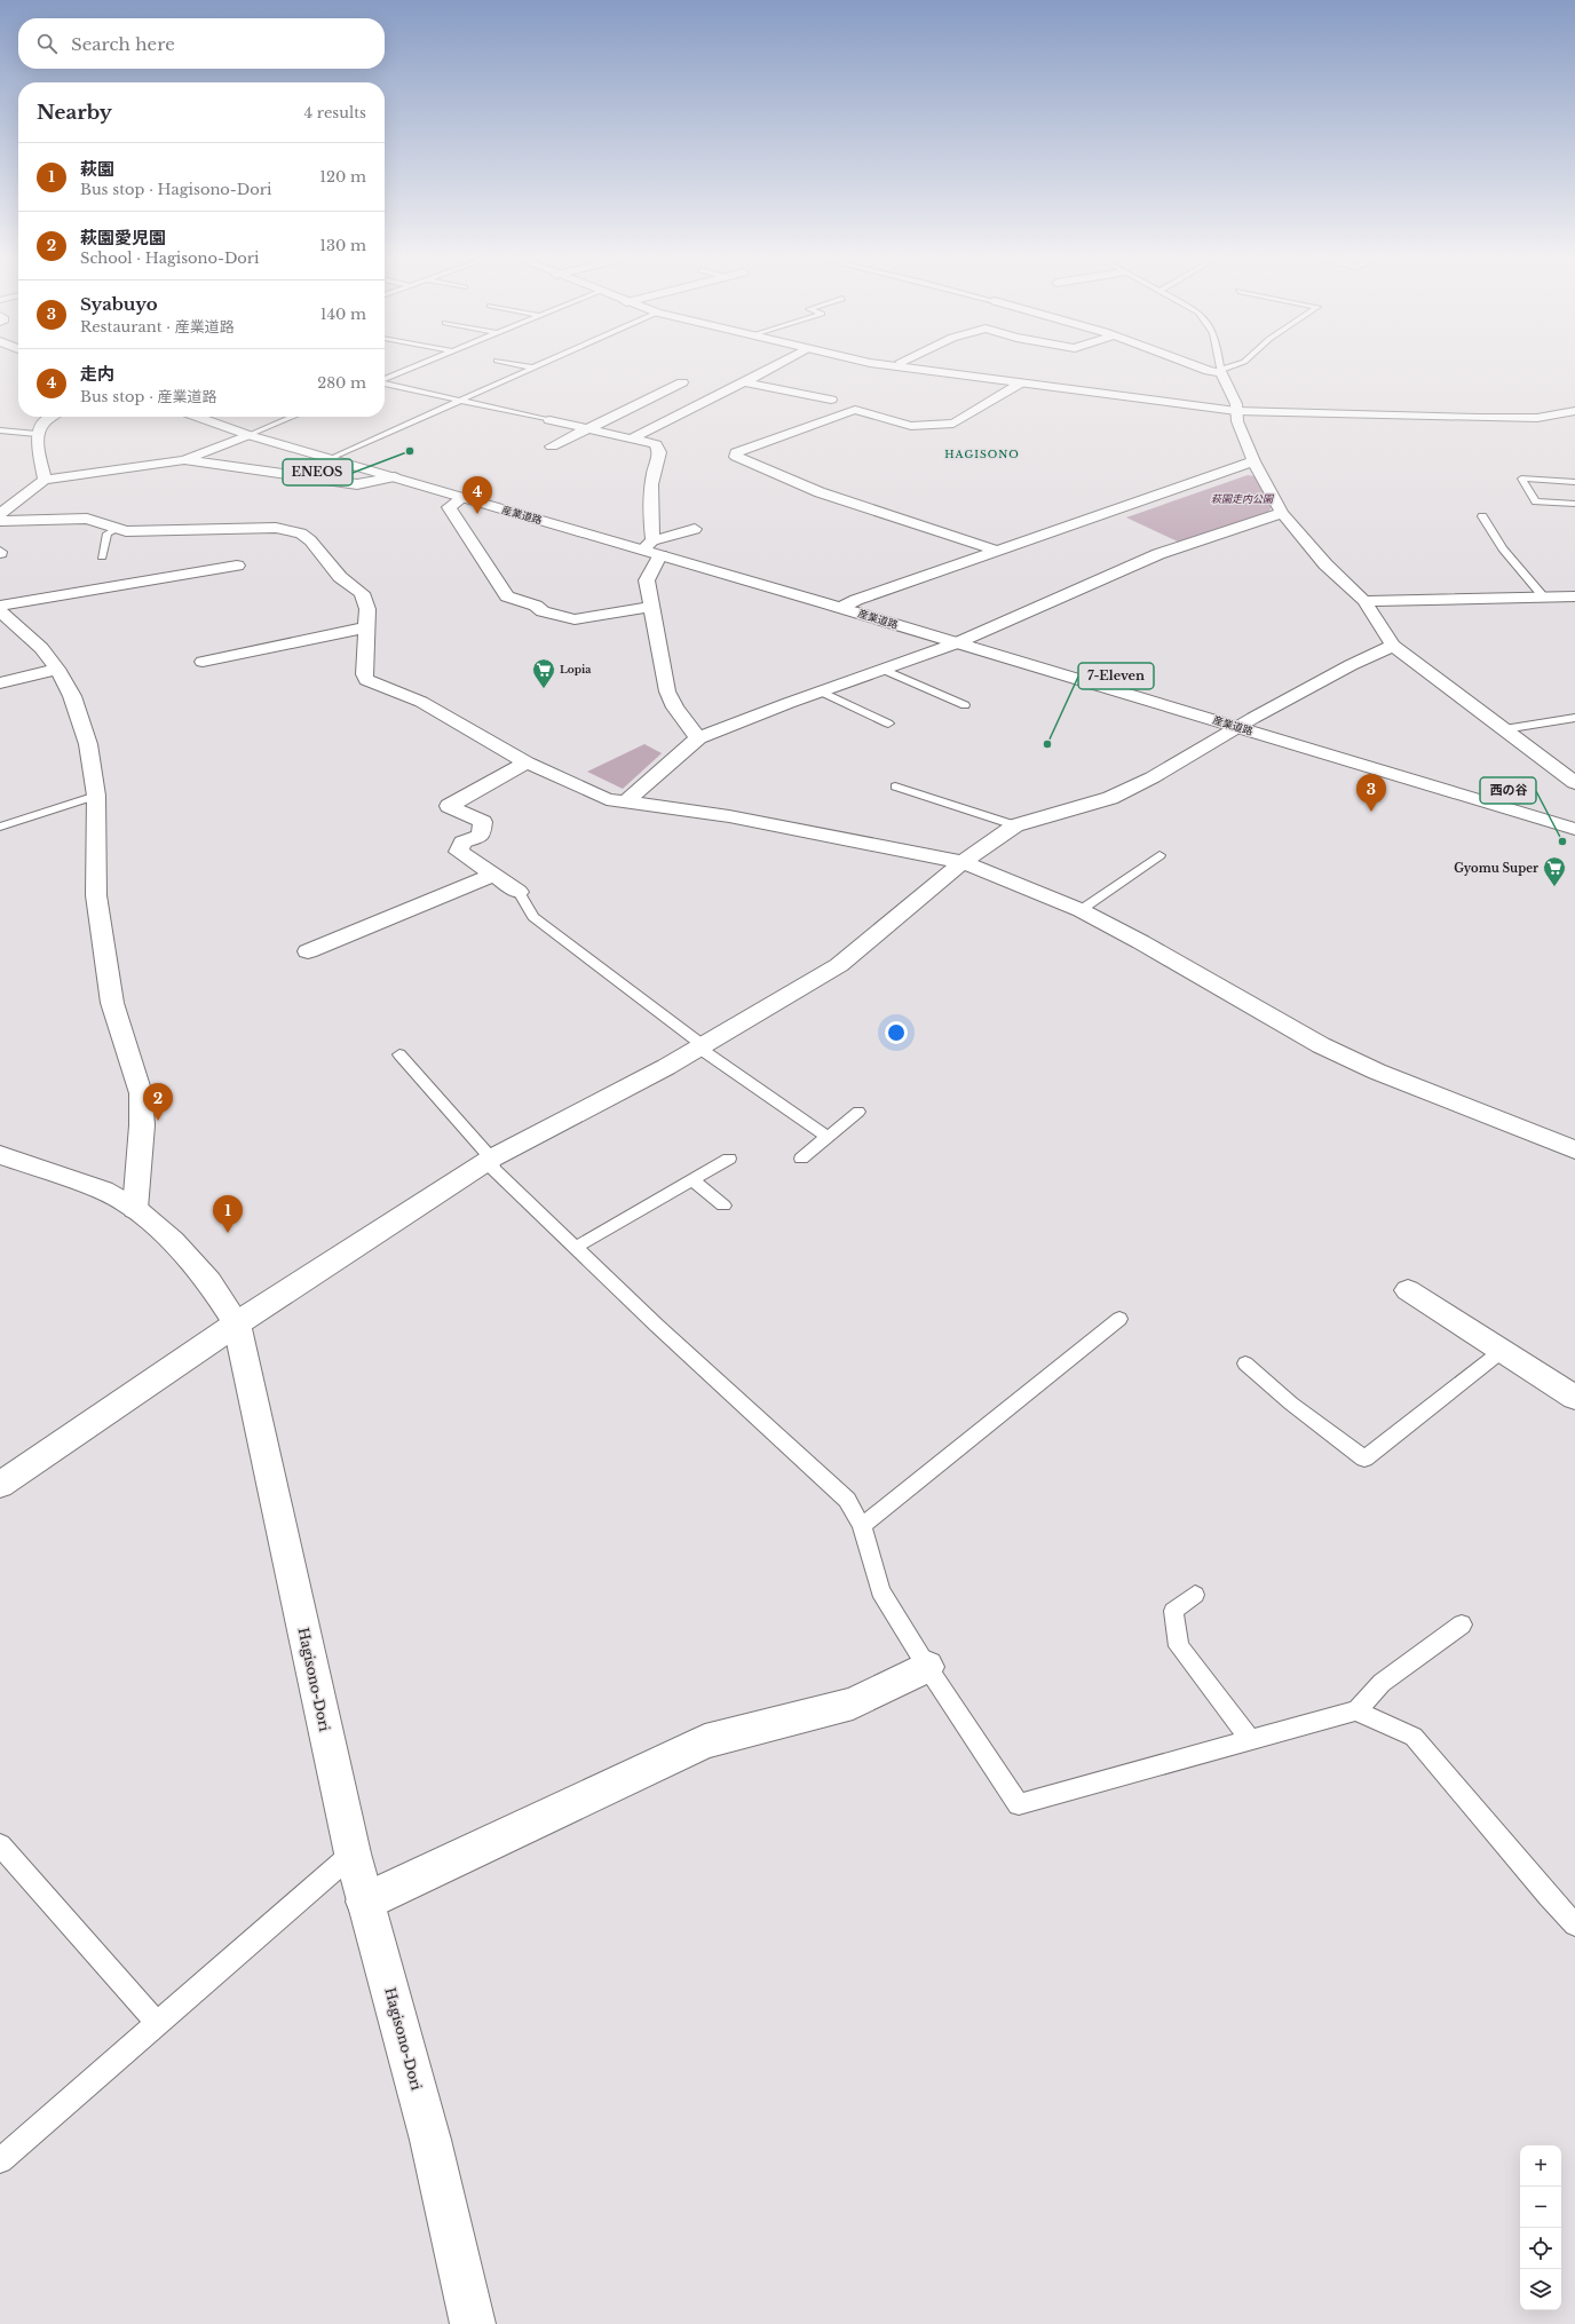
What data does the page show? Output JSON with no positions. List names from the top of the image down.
{
  "streets": {
    "street": ["産業道路", "Hagisono-Dori"]
  },
  "districts": ["HAGISONO"],
  "parks": ["萩園走内公園"],
  "places": {
    "other": ["ENEOS", "7-Eleven", "西の谷"],
    "supermarket": ["Lopia", "Gyomu Super"]
  },
  "page": {
    "search": "Search here",
    "heading": ["Nearby", "4 results"],
    "list": [
      {
        "mark": "1",
        "name": "萩園",
        "note": "Bus stop · Hagisono-Dori",
        "value": "120 m"
      },
      {
        "mark": "2",
        "name": "萩園愛児園",
        "note": "School · Hagisono-Dori",
        "value": "130 m"
      },
      {
        "mark": "3",
        "name": "Syabuyo",
        "note": "Restaurant · 産業道路",
        "value": "140 m"
      },
      {
        "mark": "4",
        "name": "走内",
        "note": "Bus stop · 産業道路",
        "value": "280 m"
      }
    ],
    "pins": [
      "4",
      "3",
      "2",
      "1"
    ],
    "map_buttons": ["+", "−"]
  }
}
